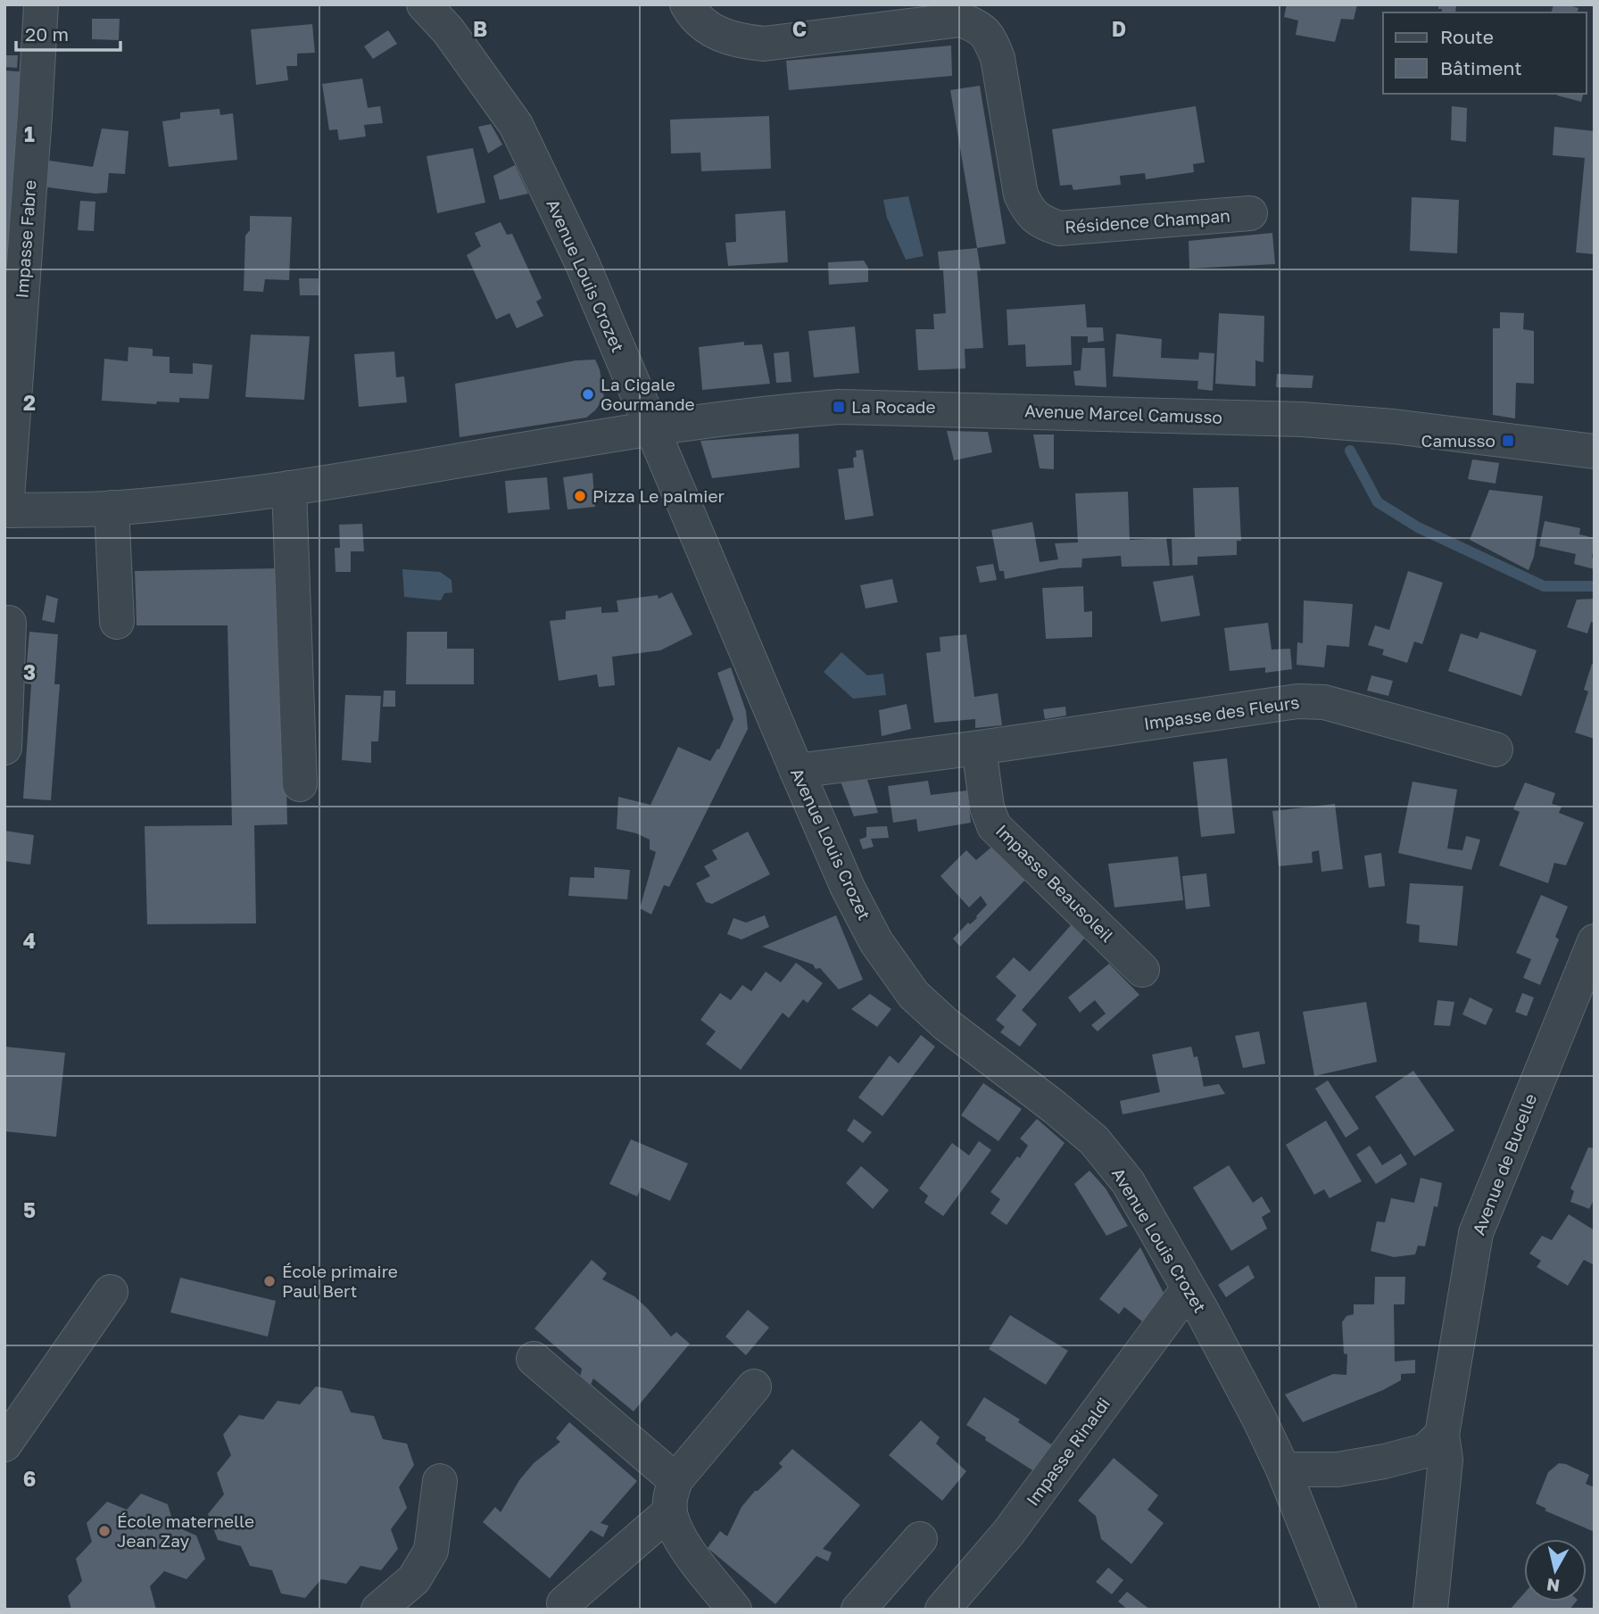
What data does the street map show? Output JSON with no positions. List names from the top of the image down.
{
  "streets": {
    "street": [
      "Résidence Champan",
      "Impasse Fabre",
      "Avenue Louis Crozet",
      "Avenue Marcel Camusso",
      "Impasse des Fleurs",
      "Impasse Beausoleil",
      "Avenue de Bucelle",
      "Impasse Rinaldi"
    ]
  },
  "crossings": [
    ["Impasse Fabre", "Avenue Marcel Camusso"],
    ["Avenue Louis Crozet", "Avenue Marcel Camusso"],
    ["Avenue Louis Crozet", "Impasse Rinaldi"],
    ["Impasse des Fleurs", "Impasse Beausoleil"]
  ],
  "places": {
    "other": [
      "La Cigale Gourmande",
      "Pizza Le palmier",
      "École primaire Paul Bert",
      "École maternelle Jean Zay"
    ],
    "transit": ["La Rocade", "Camusso"]
  },
  "legend": ["Route", "Bâtiment"],
  "scale_bar": "20 m",
  "north": "bottom",
  "grid": {
    "columns": ["B", "C", "D"],
    "rows": [
      "1",
      "2",
      "3",
      "4",
      "5",
      "6"
    ]
  }
}
